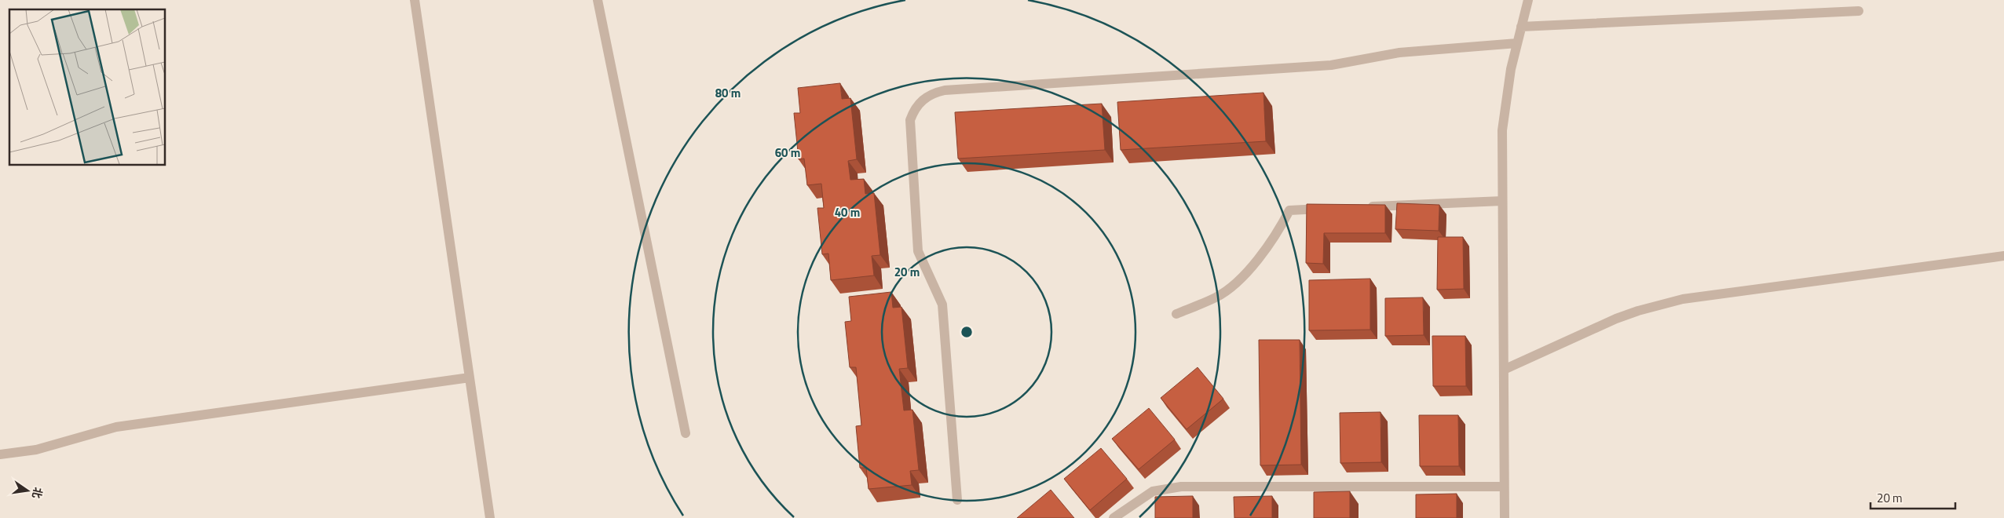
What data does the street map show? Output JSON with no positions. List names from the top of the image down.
{
  "scale_bar": "20 m",
  "north": "right",
  "rings": [
    "80 m",
    "60 m",
    "40 m",
    "20 m"
  ]
}
